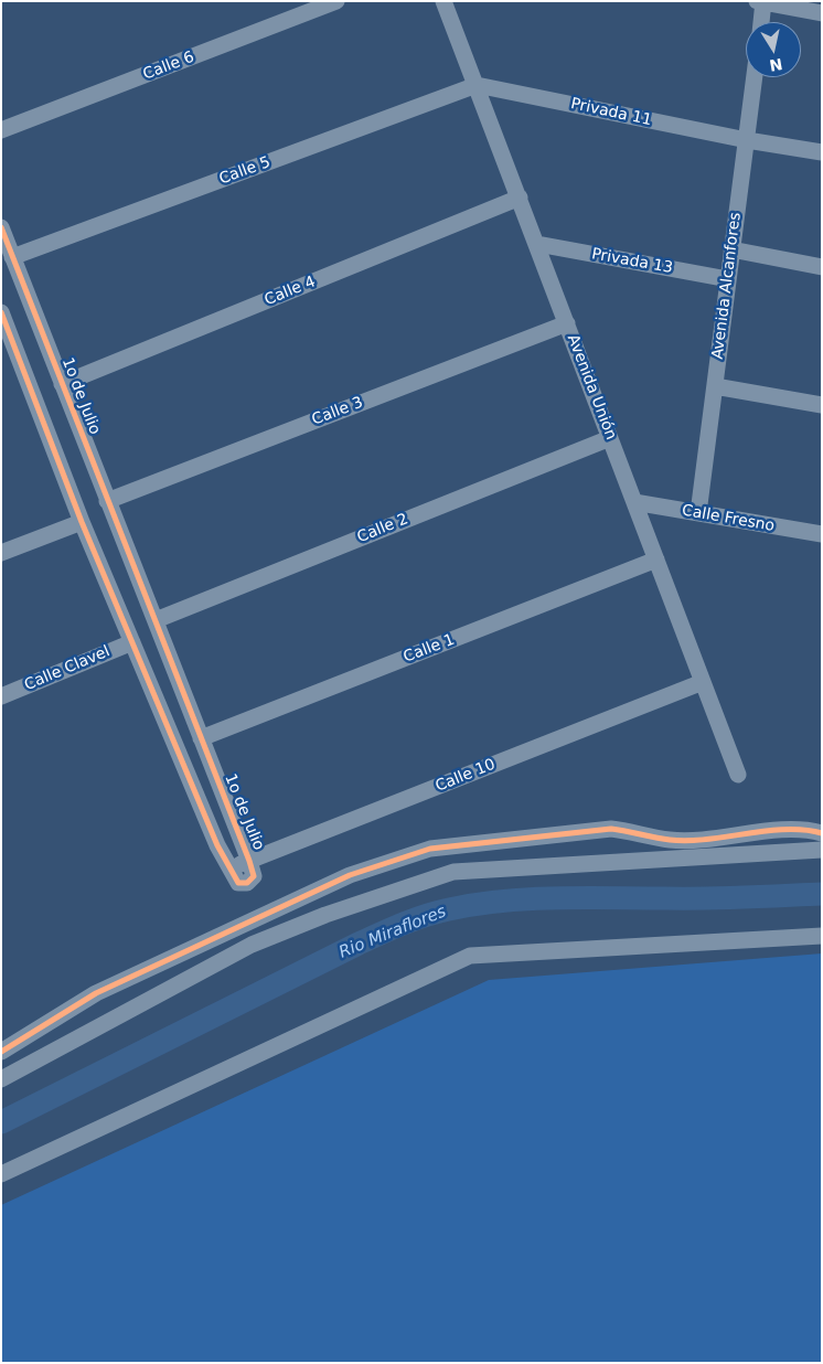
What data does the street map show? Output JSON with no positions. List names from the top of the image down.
{
  "streets": {
    "street": [
      "Calle 6",
      "Privada 11",
      "Calle 5",
      "Privada 13",
      "Avenida Alcanfores",
      "Calle 4",
      "Avenida Unión",
      "1o de Julio",
      "Calle 3",
      "Calle Fresno",
      "Calle 2",
      "Calle 1",
      "Calle Clavel",
      "Calle 10"
    ]
  },
  "crossings": [
    ["Privada 11", "Calle 5"],
    ["Privada 11", "Avenida Alcanfores"],
    ["Privada 11", "Avenida Unión"],
    ["Calle 5", "Avenida Unión"],
    ["Calle 5", "1o de Julio"],
    ["Privada 13", "Avenida Alcanfores"],
    ["Privada 13", "Avenida Unión"],
    ["Avenida Alcanfores", "Calle Fresno"],
    ["Calle 4", "Avenida Unión"],
    ["Calle 4", "1o de Julio"],
    ["Avenida Unión", "Calle 3"],
    ["Avenida Unión", "Calle Fresno"],
    ["Avenida Unión", "Calle 2"],
    ["Avenida Unión", "Calle 1"],
    ["Avenida Unión", "Calle 10"],
    ["1o de Julio", "Calle 3"],
    ["1o de Julio", "Calle 2"],
    ["1o de Julio", "Calle 1"],
    ["1o de Julio", "Calle 10"],
    ["Calle Clavel", "Calle 10"]
  ],
  "water": ["Rio Miraflores"],
  "north": "bottom"
}
